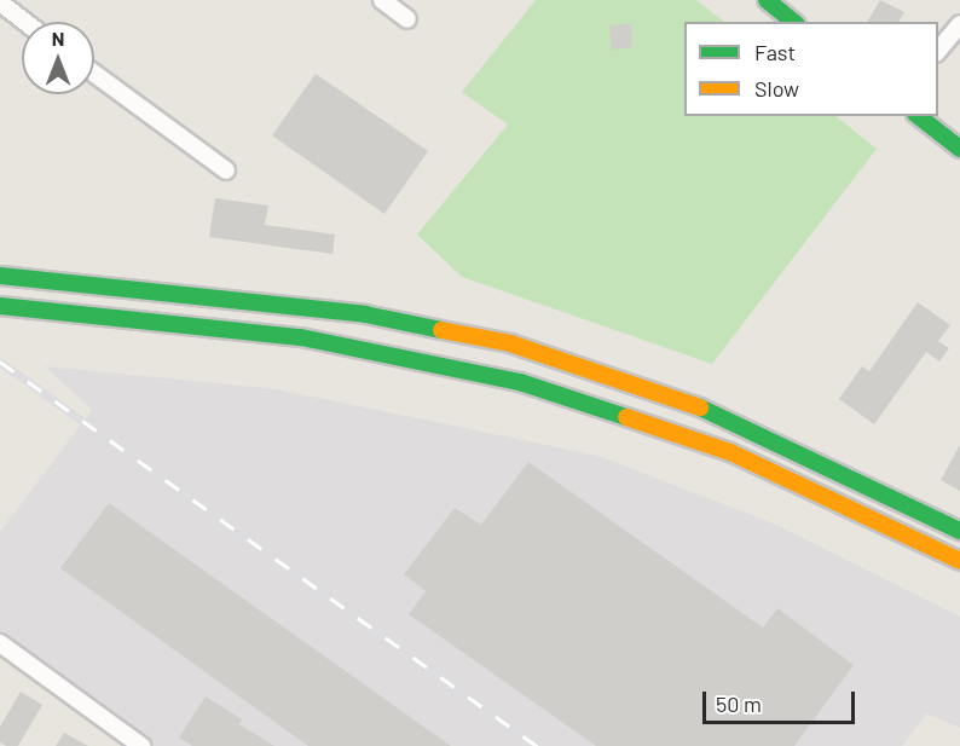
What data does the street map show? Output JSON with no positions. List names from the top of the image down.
{
  "legend": ["Fast", "Slow"],
  "scale_bar": "50 m",
  "north": "top"
}
